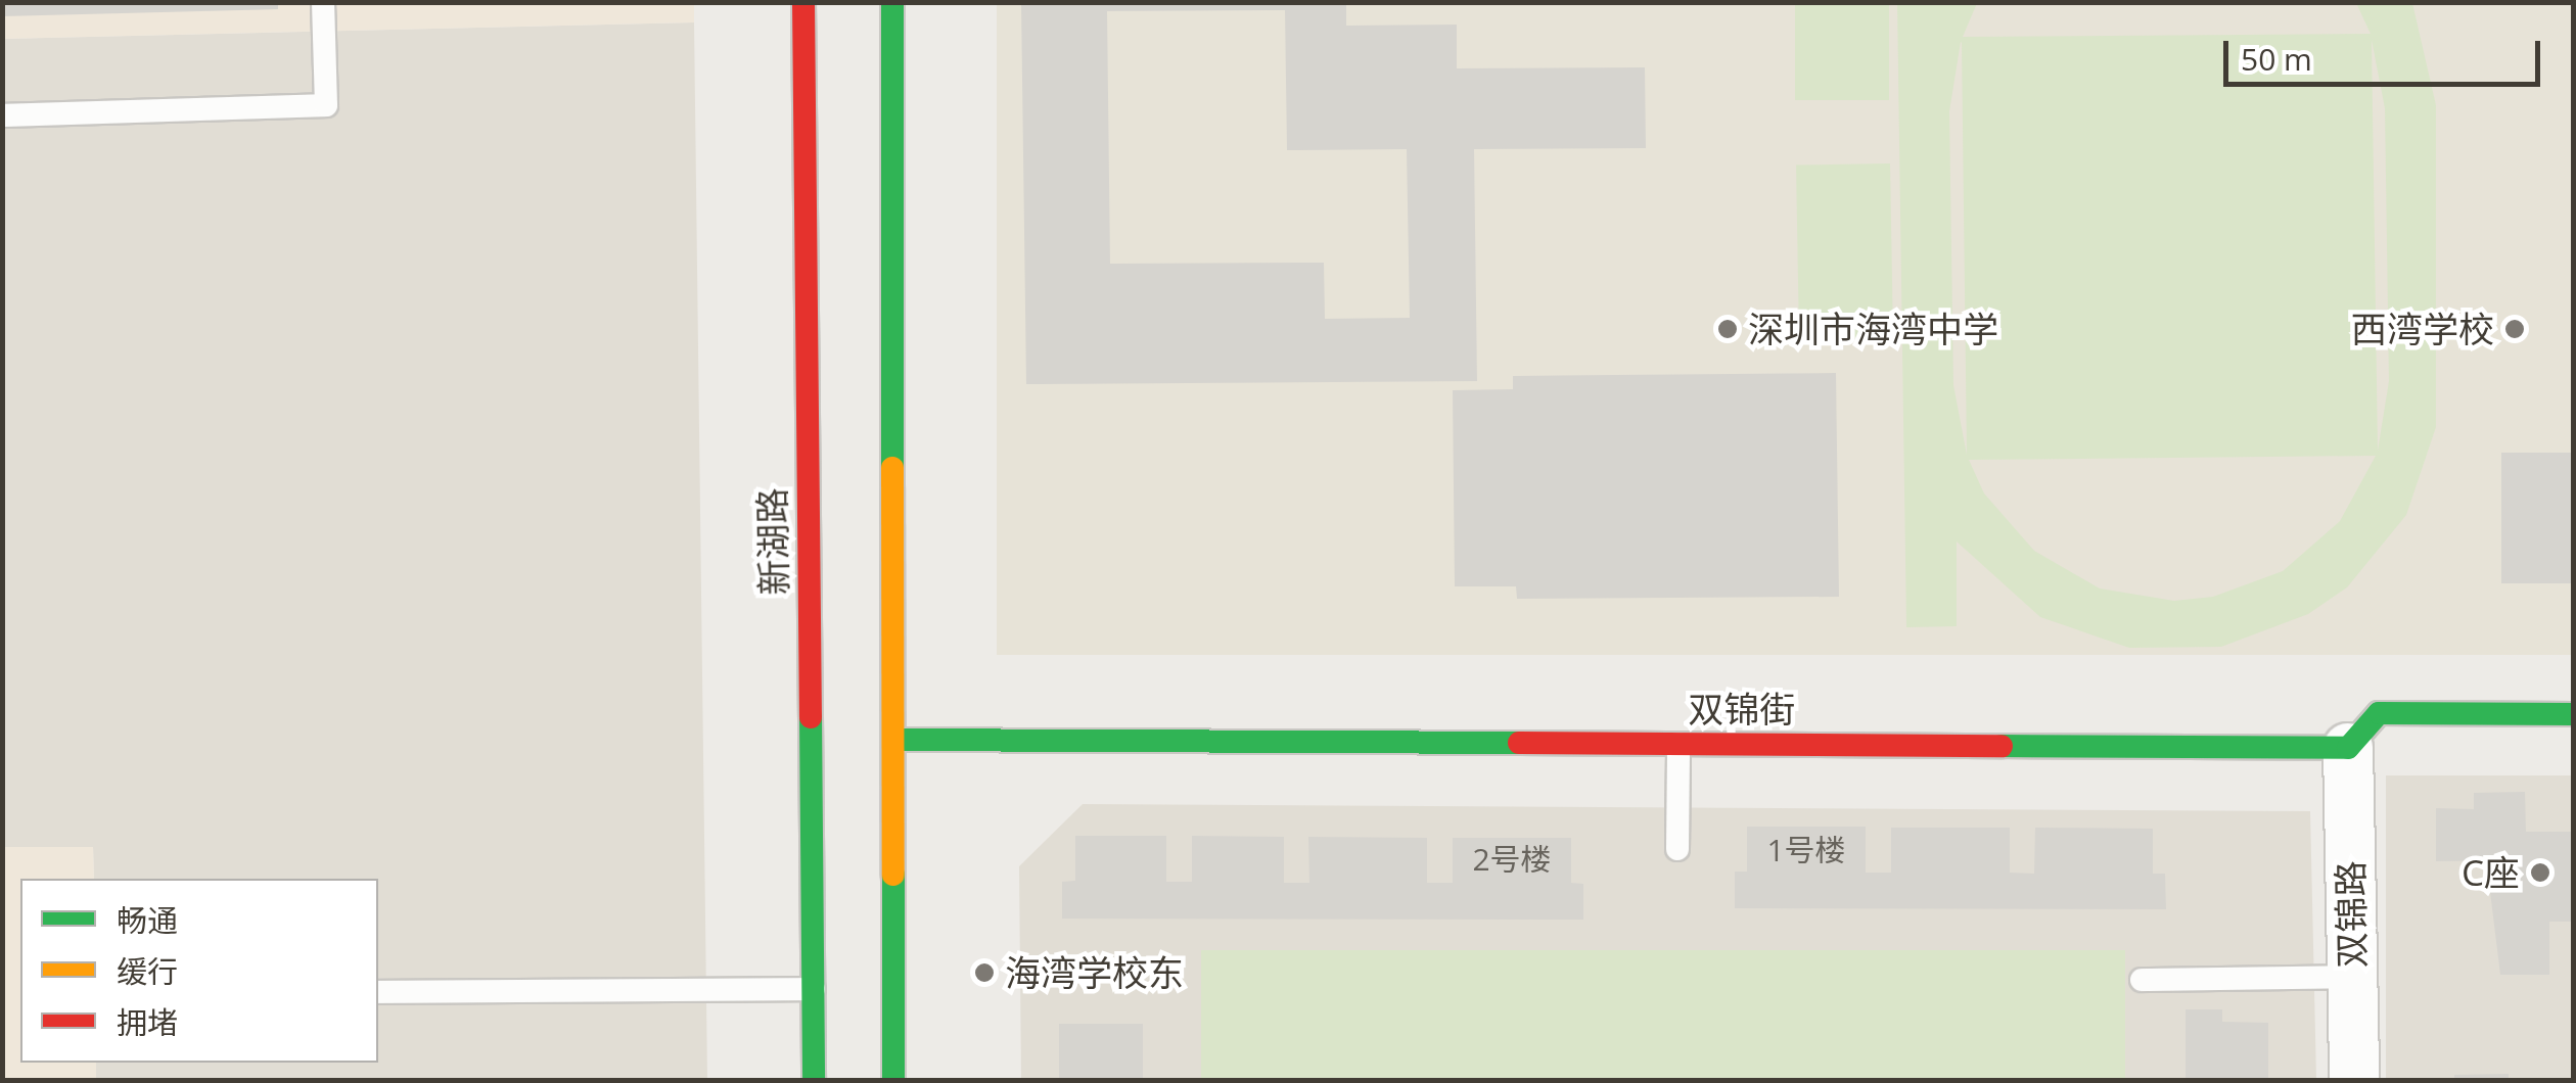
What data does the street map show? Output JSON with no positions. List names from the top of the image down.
{
  "streets": {
    "main road": ["新湖路", "双锦街"],
    "street": ["双锦路"]
  },
  "crossings": [
    ["双锦街", "双锦路"]
  ],
  "places": [
    "深圳市海湾中学",
    "西湾学校",
    "C座",
    "海湾学校东"
  ],
  "house_numbers": ["1号楼", "2号楼"],
  "legend": ["畅通", "缓行", "拥堵"],
  "scale_bar": "50 m"
}
